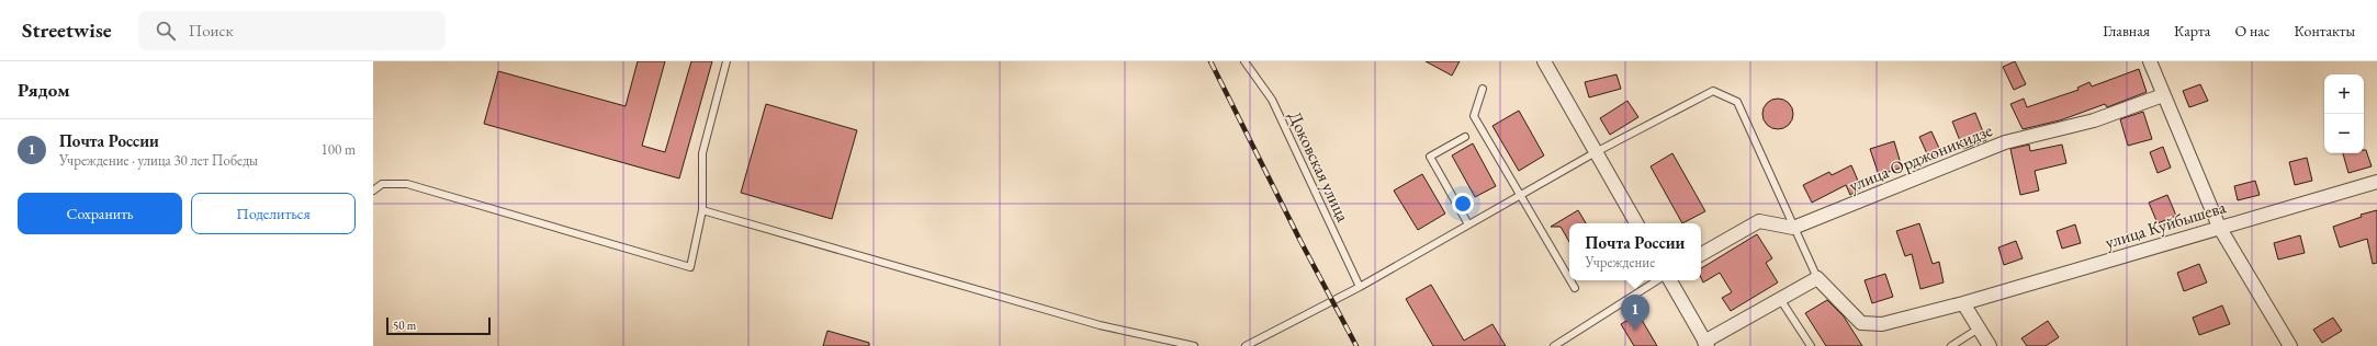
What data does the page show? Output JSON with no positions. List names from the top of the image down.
{
  "streets": {
    "street": ["улица Орджоникидзе", "улица Куйбышева"],
    "lane": ["Доковская улица"]
  },
  "scale_bar": "50 m",
  "page": {
    "header": "Streetwise",
    "search": "Поиск",
    "nav": [
      "Главная",
      "Карта",
      "О нас",
      "Контакты"
    ],
    "heading": "Рядом",
    "map_buttons": ["+", "−"],
    "list": [
      {
        "mark": "1",
        "name": "Почта России",
        "note": "Учреждение · улица 30 лет Победы",
        "value": "100 m"
      }
    ],
    "buttons": ["Сохранить", "Поделиться"],
    "popup": ["Почта России", "Учреждение"],
    "pins": "1",
    "scale": "50 m"
  }
}
